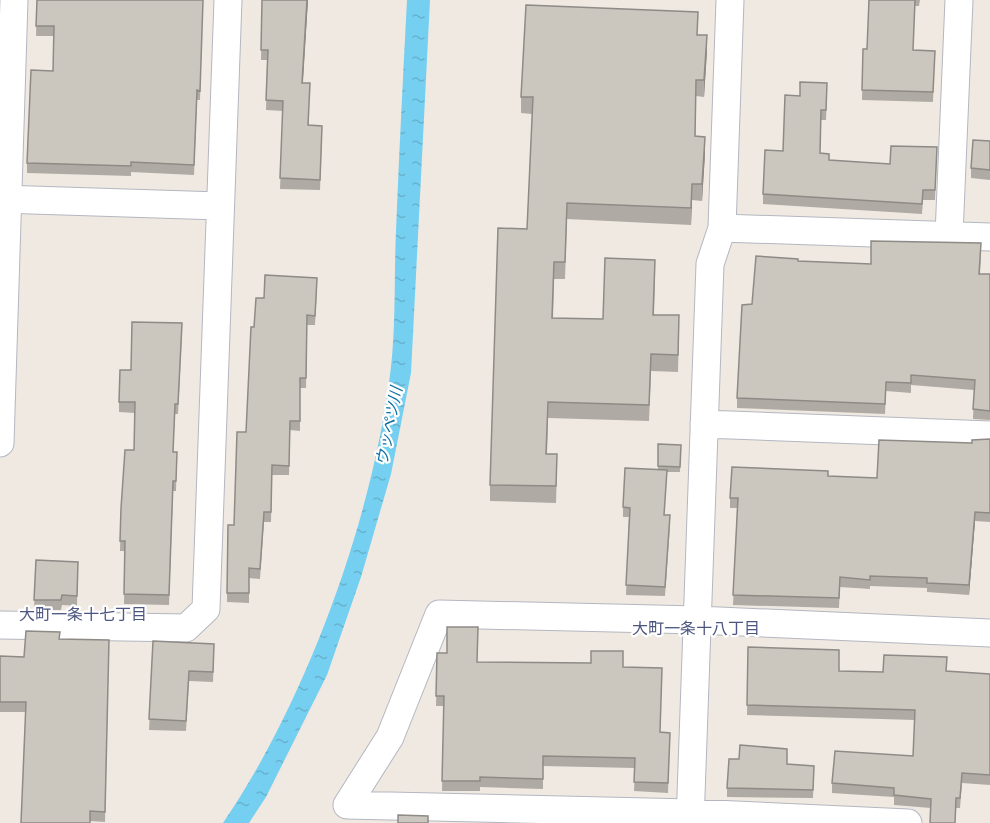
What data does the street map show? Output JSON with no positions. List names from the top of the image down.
{
  "districts": ["大町一条十七丁目", "大町一条十八丁目"],
  "water": ["ウッペツ川"]
}
